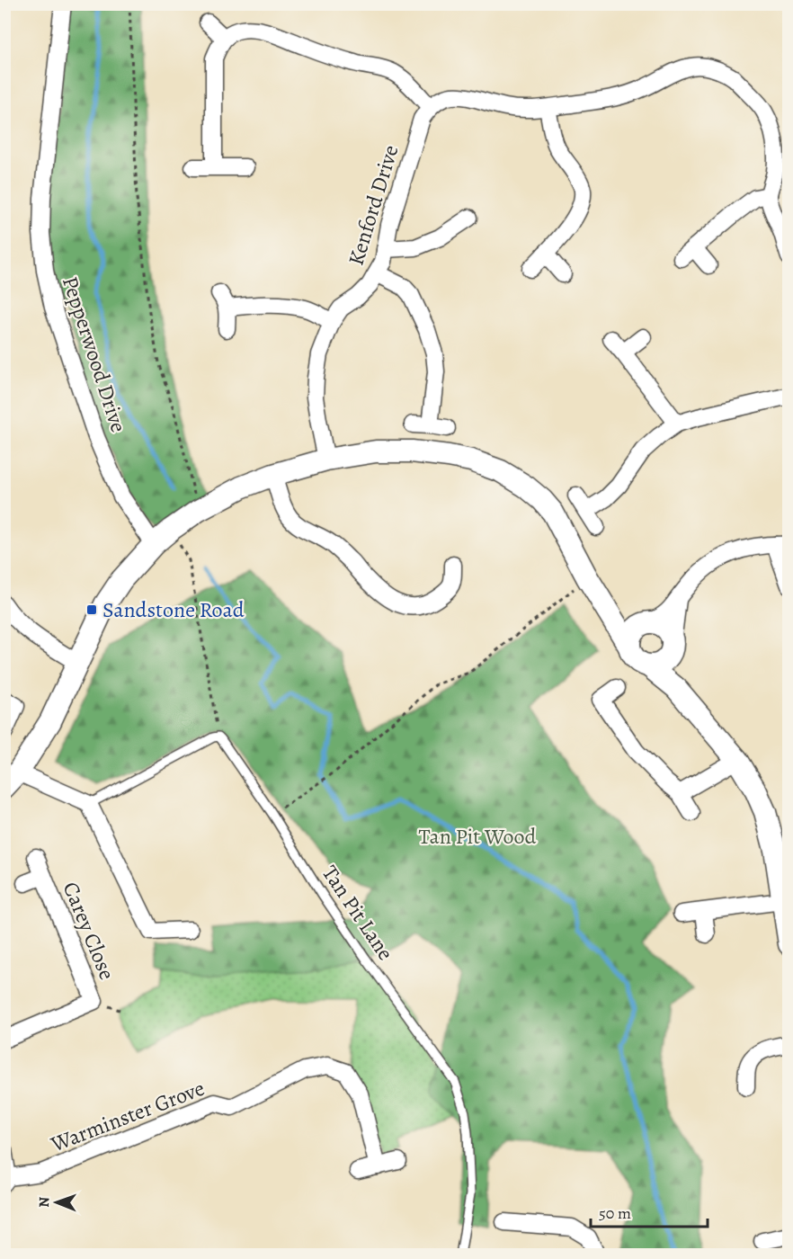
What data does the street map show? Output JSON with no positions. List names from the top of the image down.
{
  "streets": {
    "street": [
      "Kenford Drive",
      "Pepperwood Drive",
      "Carey Close",
      "Warminster Grove"
    ],
    "lane": ["Tan Pit Lane"]
  },
  "parks": ["Tan Pit Wood"],
  "places": {
    "transit": ["Sandstone Road"]
  },
  "scale_bar": "50 m",
  "north": "left"
}
